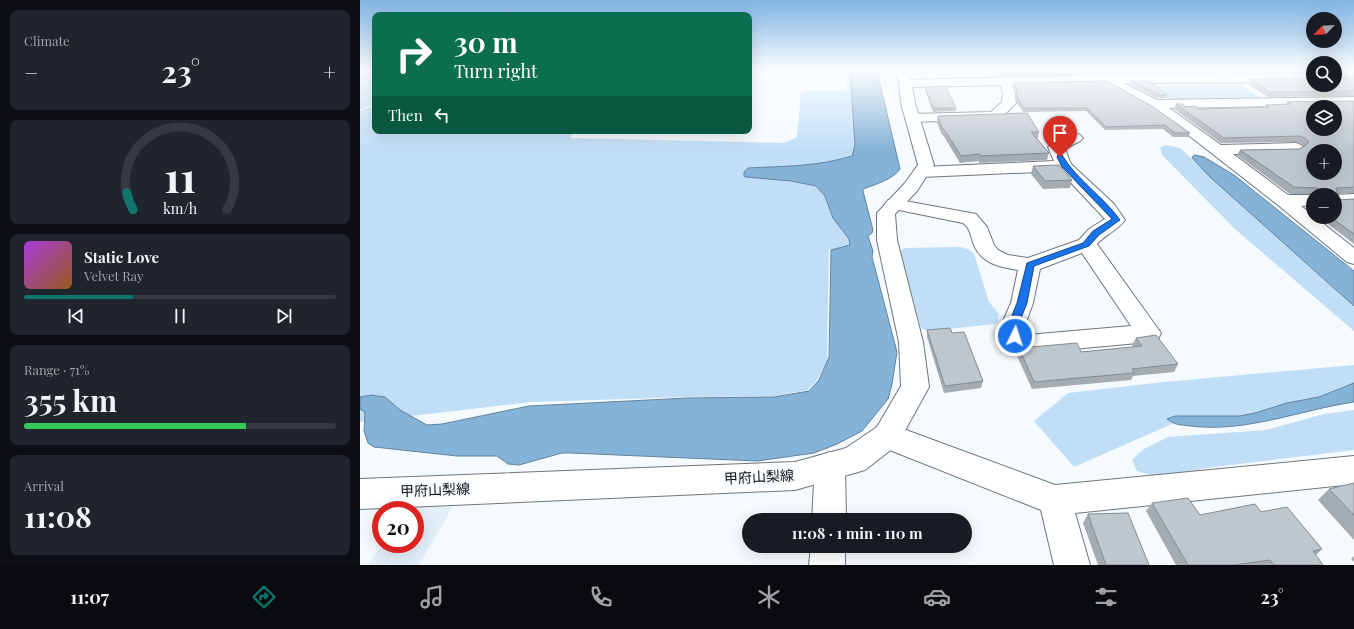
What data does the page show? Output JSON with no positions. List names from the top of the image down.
{
  "streets": {
    "main road": ["甲府山梨線"]
  },
  "north": "bottom left",
  "page": {
    "tile": [
      "Climate",
      ["Range · 71%", "355 km"],
      ["Arrival", "11:08"]
    ],
    "map_buttons": ["+", "−"],
    "turn": ["30 m", "Turn right"],
    "heat": ["−", "23°", "+"],
    "then": "Then",
    "song": ["Static Love", "Velvet Ray"],
    "limit": "20",
    "trip": "11:08 · 1 min · 110 m",
    "tabs": ["11:07", "23°"],
    "gauge": ["11", "km/h"]
  }
}
